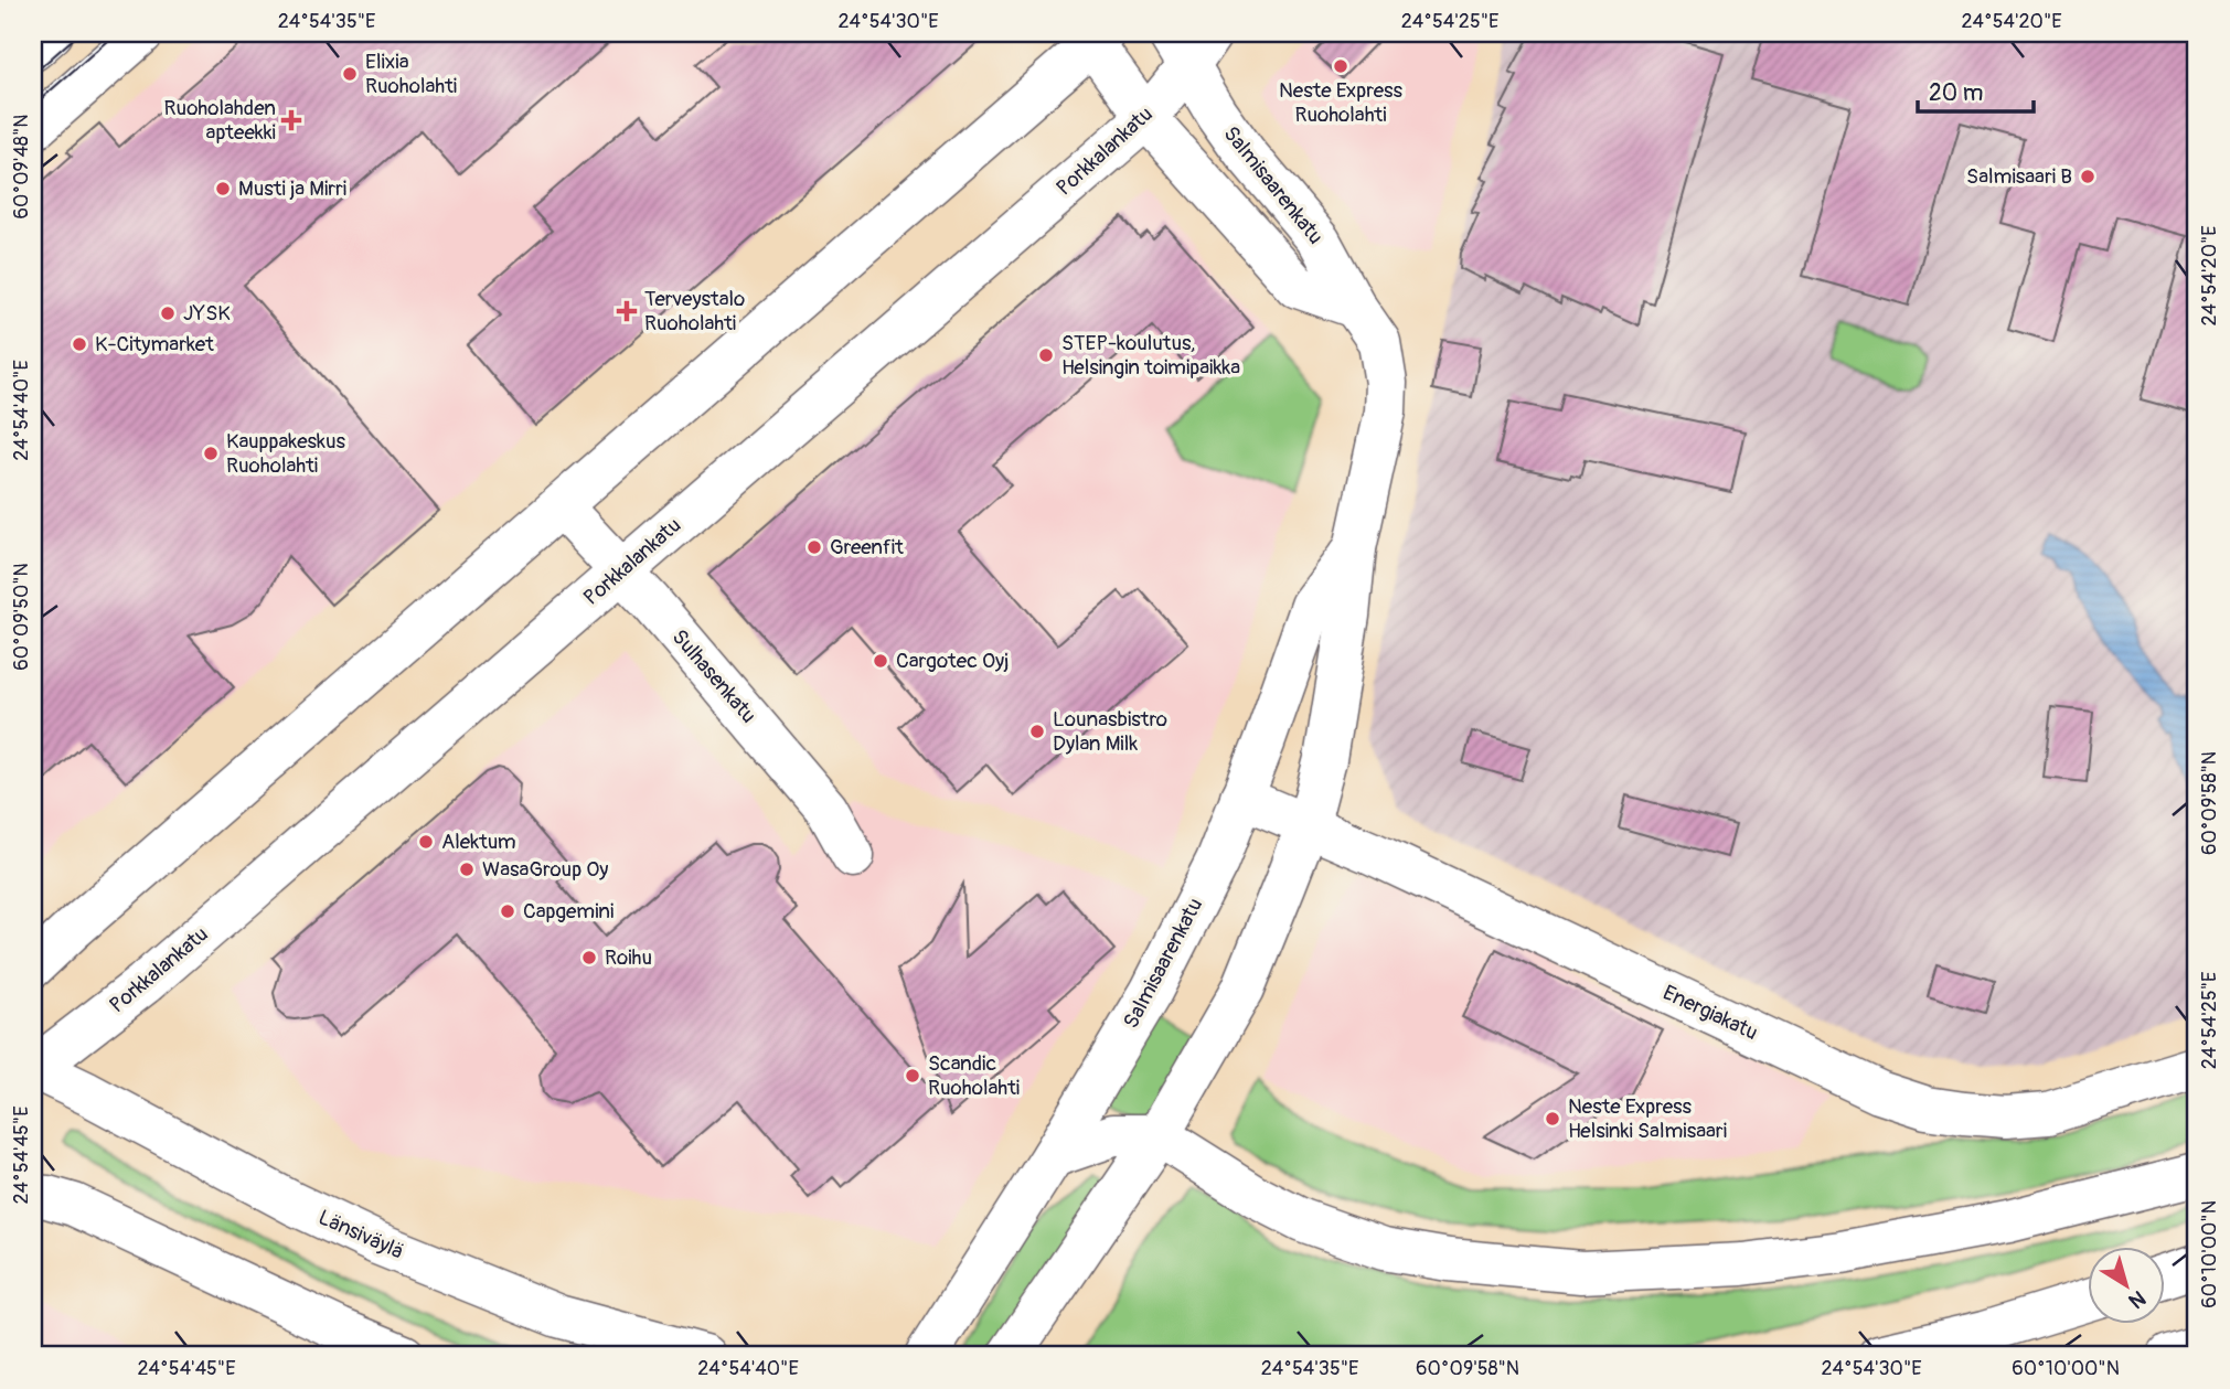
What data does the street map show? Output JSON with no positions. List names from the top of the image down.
{
  "streets": {
    "main road": [
      "Porkkalankatu",
      "Salmisaarenkatu",
      "Sulhasenkatu",
      "Energiakatu",
      "Länsiväylä"
    ]
  },
  "crossings": [
    ["Porkkalankatu", "Salmisaarenkatu"],
    ["Porkkalankatu", "Sulhasenkatu"],
    ["Porkkalankatu", "Länsiväylä"],
    ["Salmisaarenkatu", "Energiakatu"]
  ],
  "places": {
    "other": [
      "Neste Express Ruoholahti",
      "Elixia Ruoholahti",
      "Salmisaari B",
      "Musti ja Mirri",
      "JYSK",
      "K-Citymarket",
      "STEP-koulutus, Helsingin toimipaikka",
      "Kauppakeskus Ruoholahti",
      "Greenfit",
      "Cargotec Oyj",
      "Lounasbistro Dylan Milk",
      "Alektum",
      "WasaGroup Oy",
      "Capgemini",
      "Roihu",
      "Scandic Ruoholahti",
      "Neste Express Helsinki Salmisaari"
    ],
    "health": ["Ruoholahden apteekki", "Terveystalo Ruoholahti"]
  },
  "scale_bar": "20 m",
  "north": "bottom right",
  "coordinates": [
    "24°54'35\"E",
    "24°54'30\"E",
    "24°54'25\"E",
    "24°54'20\"E",
    "60°09'48\"N",
    "24°54'40\"E",
    "60°09'50\"N",
    "60°09'58\"N",
    "24°54'45\"E",
    "60°10'00\"N"
  ]
}
